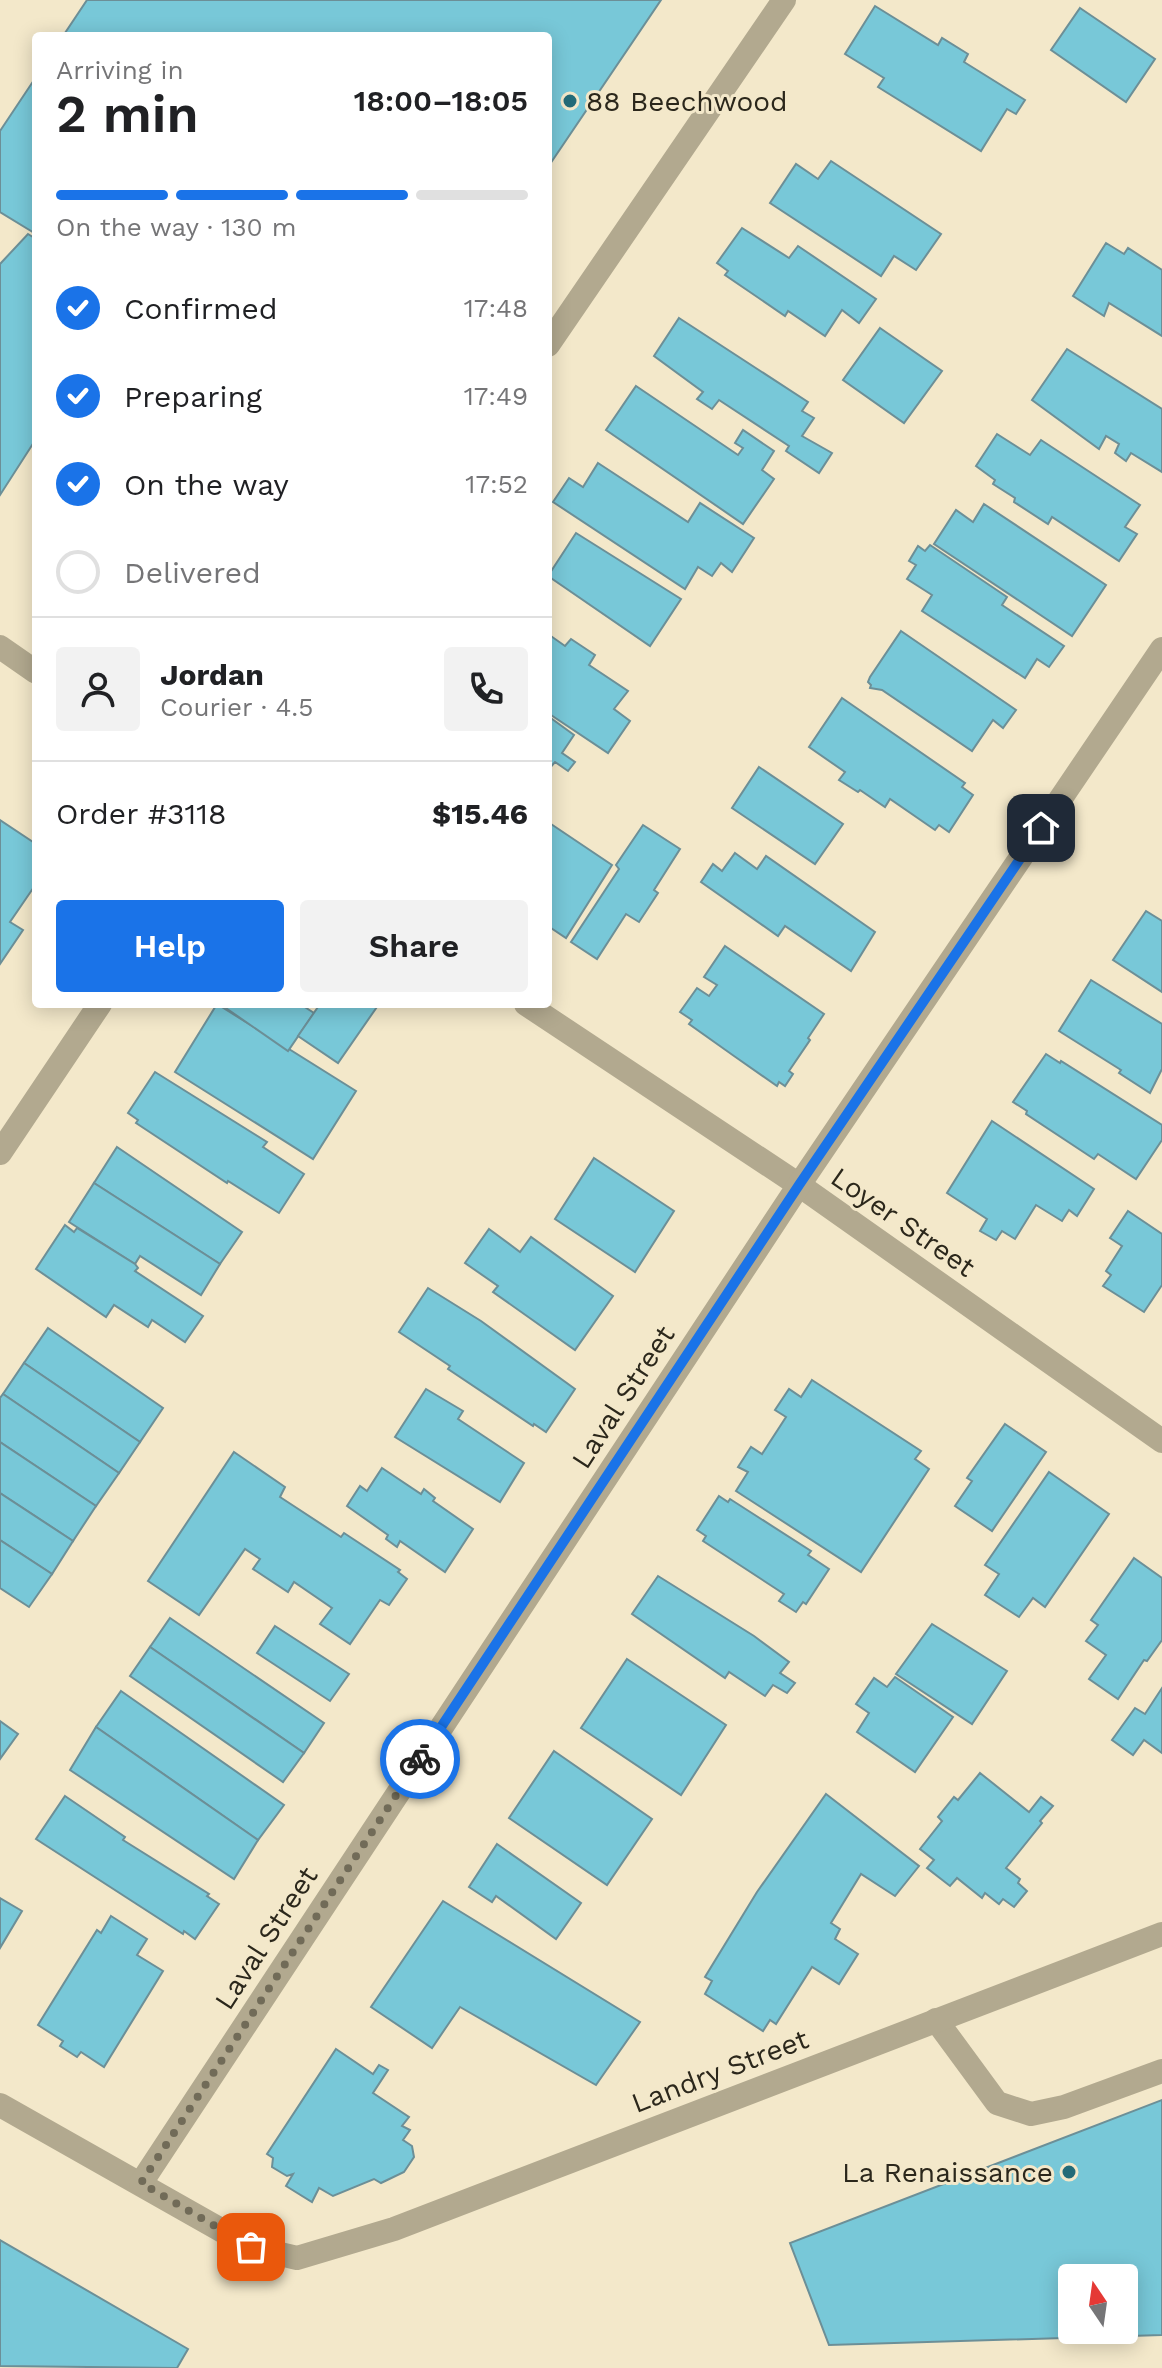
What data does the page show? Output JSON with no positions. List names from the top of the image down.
{
  "streets": {
    "street": ["Loyer Street", "Laval Street", "Landry Street"]
  },
  "crossings": [
    ["Loyer Street", "Laval Street"],
    ["Laval Street", "Landry Street"]
  ],
  "places": ["88 Beechwood", "La Renaissance"],
  "north": "top",
  "page": {
    "heading": ["2 min", "Arriving in", "18:00–18:05"],
    "panel": [
      "Jordan",
      "Courier · 4.5",
      "Order #3118",
      "$15.46"
    ],
    "bar": "On the way · 130 m",
    "list": [
      ["Confirmed", "17:48"],
      ["Preparing", "17:49"],
      ["On the way", "17:52"],
      "Delivered"
    ],
    "buttons": ["Help", "Share"]
  }
}
